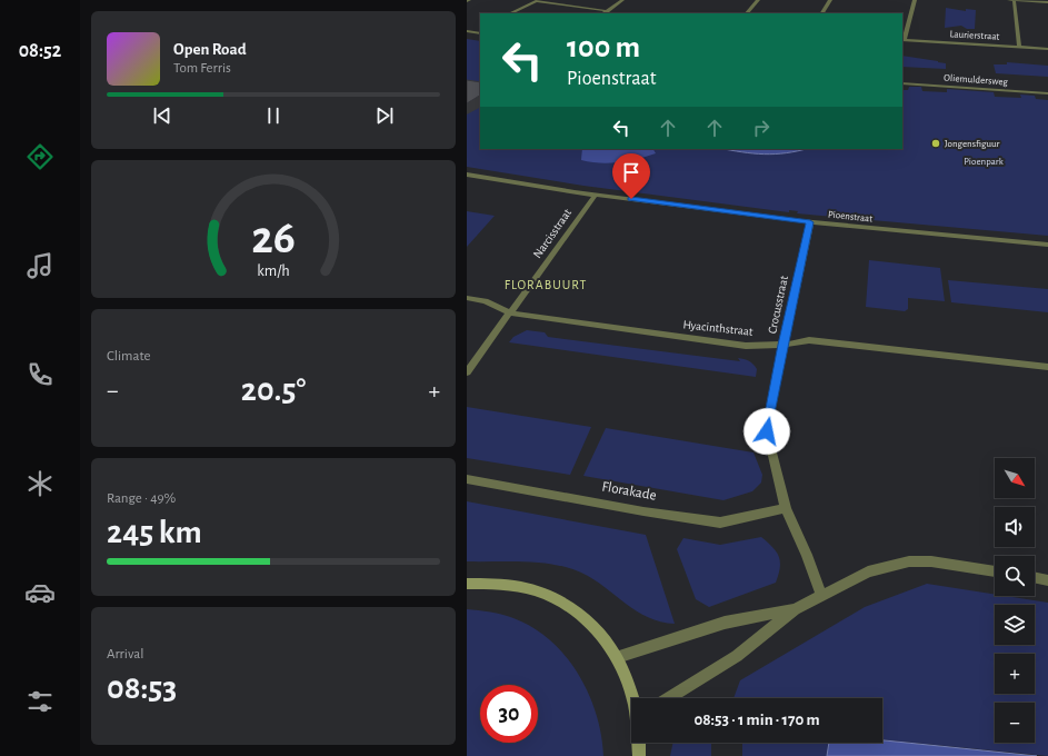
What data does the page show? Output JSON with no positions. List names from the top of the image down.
{
  "streets": {
    "street": [
      "Laurierstraat",
      "Oliemuldersweg",
      "Pioenstraat",
      "Narcisstraat",
      "Crocusstraat",
      "Hyacinthstraat",
      "Florakade"
    ]
  },
  "crossings": [
    ["Pioenstraat", "Narcisstraat"],
    ["Pioenstraat", "Crocusstraat"],
    ["Narcisstraat", "Hyacinthstraat"],
    ["Crocusstraat", "Hyacinthstraat"],
    ["Crocusstraat", "Florakade"]
  ],
  "districts": ["FLORABUURT"],
  "parks": ["Pioenpark"],
  "places": ["Jongensfiguur"],
  "north": "bottom right",
  "page": {
    "tabs": "08:52",
    "turn": ["100 m", "Pioenstraat"],
    "song": ["Open Road", "Tom Ferris"],
    "tile": [
      "Climate",
      ["Range · 49%", "245 km"],
      ["Arrival", "08:53"]
    ],
    "heat": ["−", "20.5°", "+"],
    "map_buttons": ["+", "−"],
    "limit": "30",
    "trip": "08:53 · 1 min · 170 m",
    "gauge": ["26", "km/h"]
  }
}
